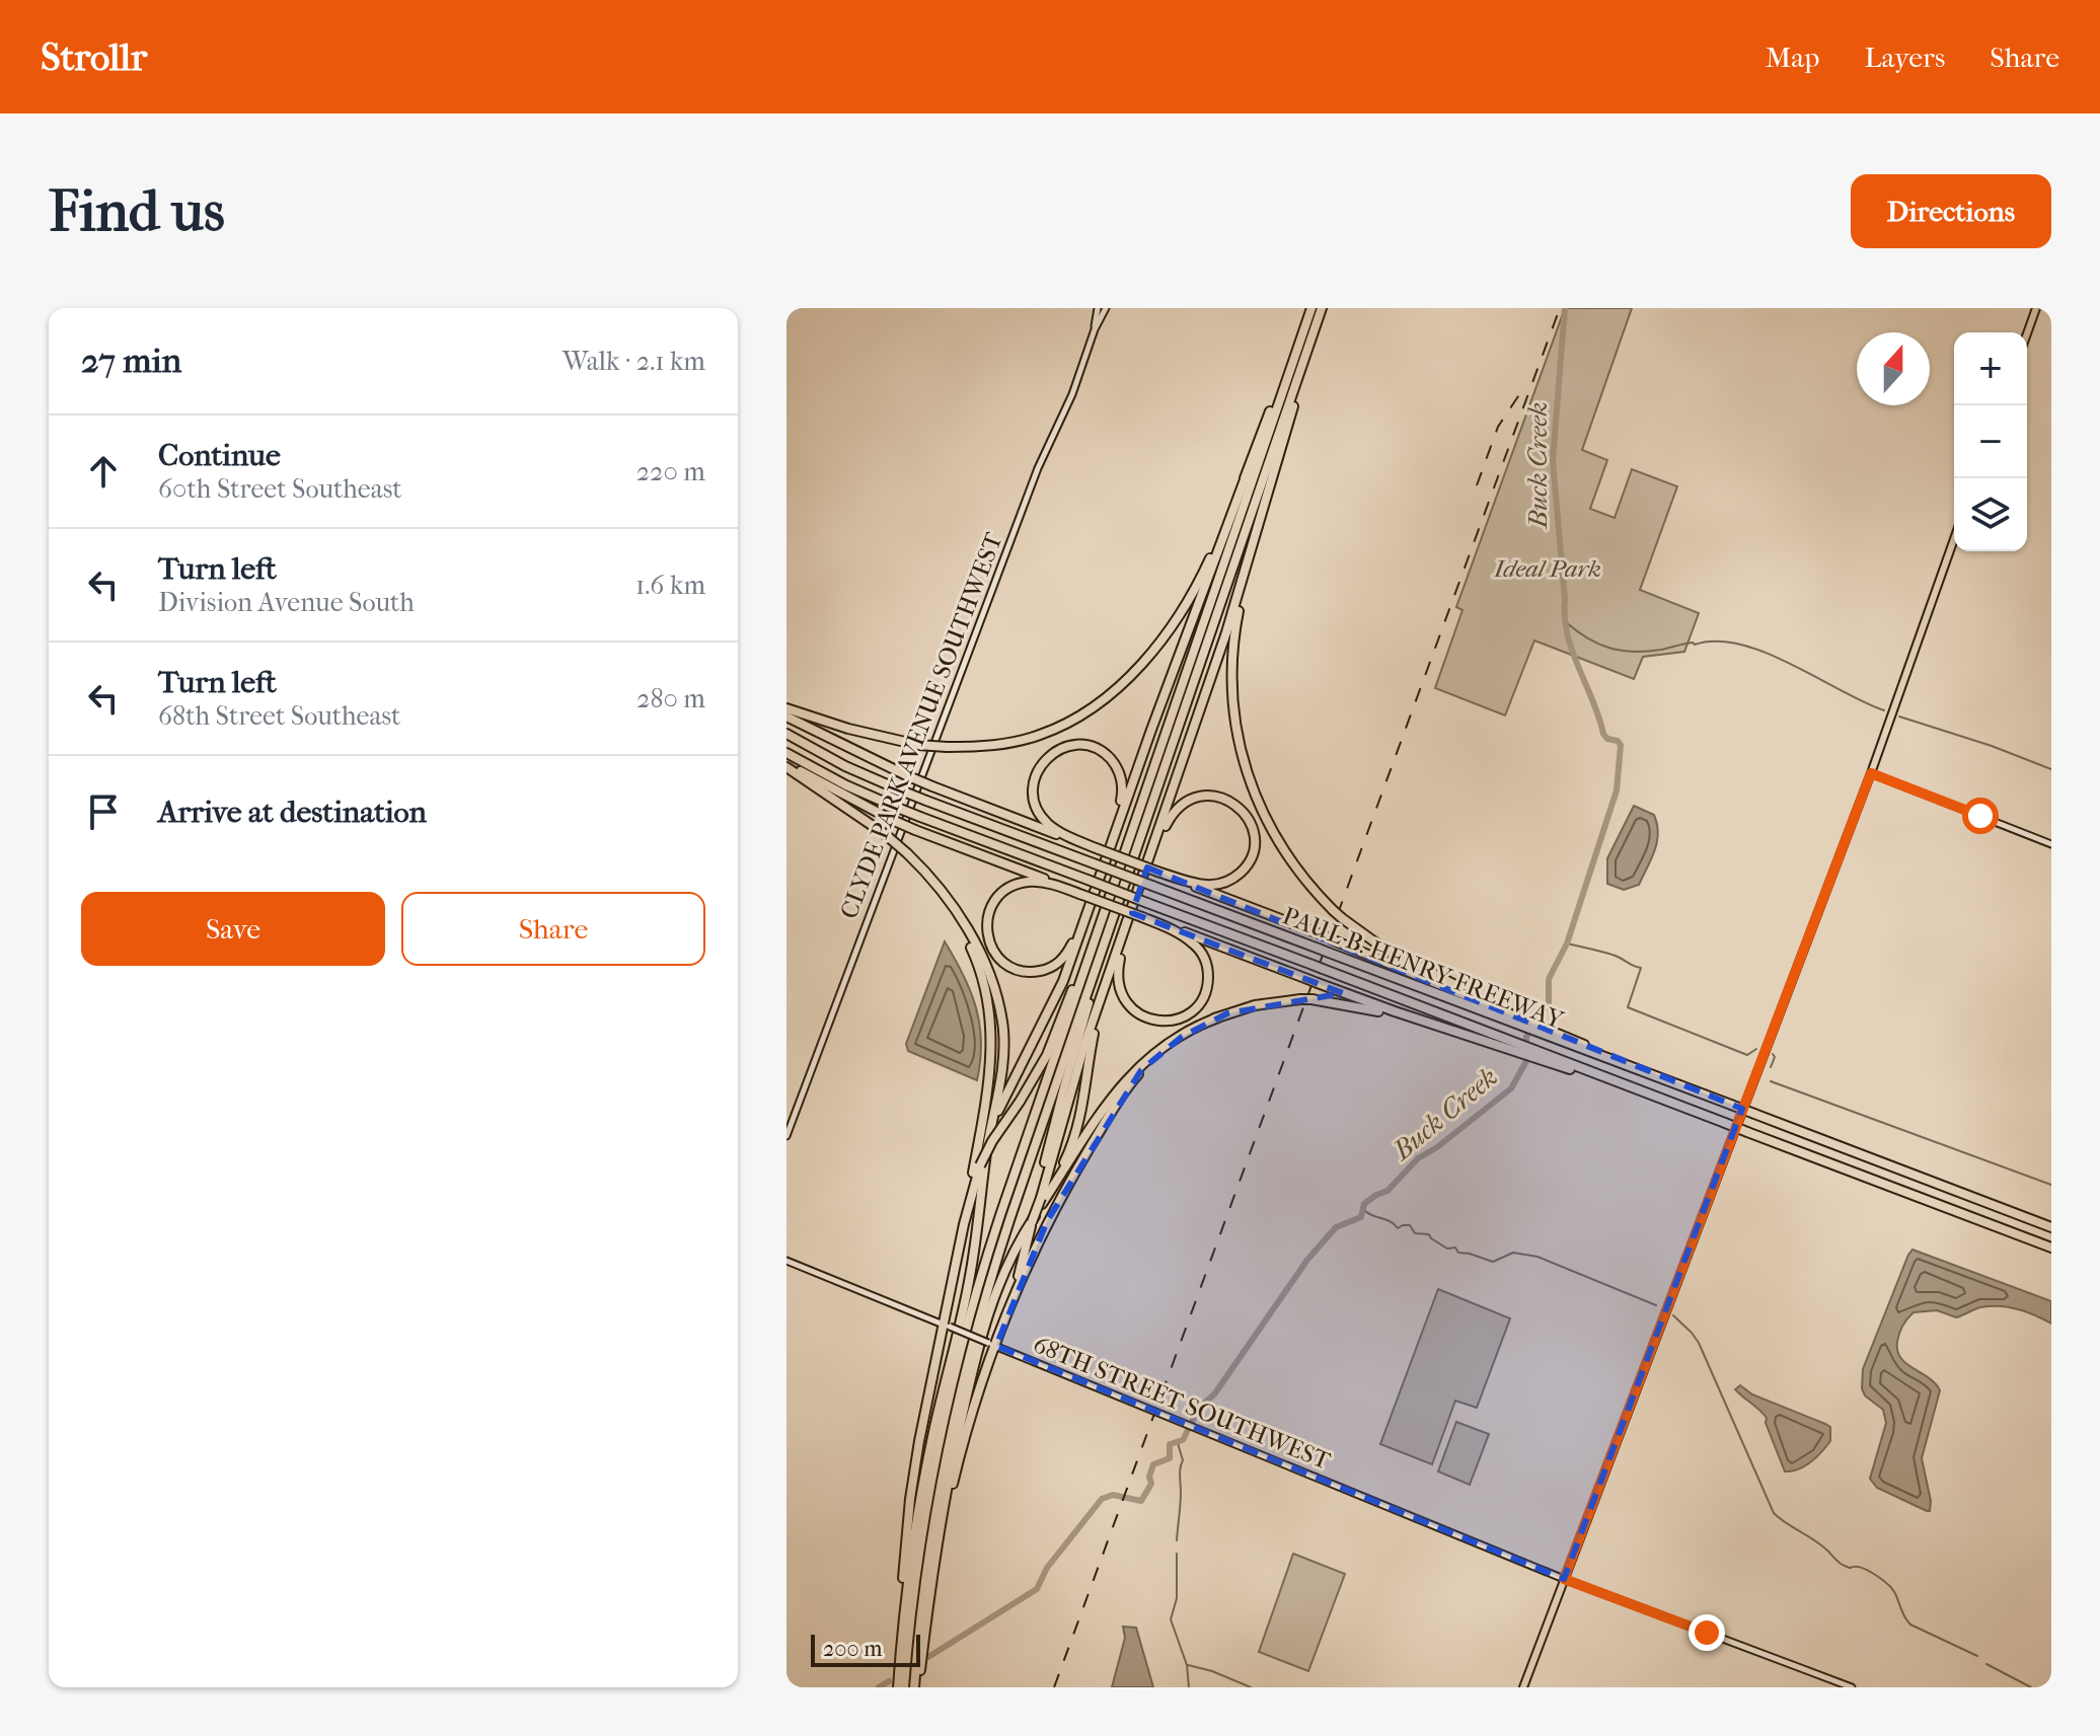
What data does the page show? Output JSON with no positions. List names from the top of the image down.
{
  "streets": {
    "highway": ["PAUL B. HENRY FREEWAY"],
    "main road": ["CLYDE PARK AVENUE SOUTHWEST", "68TH STREET SOUTHWEST"]
  },
  "water": ["Buck Creek"],
  "parks": ["Ideal Park"],
  "scale_bar": "200 m",
  "north": "top",
  "page": {
    "header": "Strollr",
    "nav": ["Map", "Layers", "Share"],
    "buttons": [
      "Directions",
      ["Save", "Share"]
    ],
    "title": "Find us",
    "heading": ["27 min", "Walk · 2.1 km"],
    "map_buttons": ["+", "−"],
    "list": [
      ["Continue", "60th Street Southeast", "220 m"],
      ["Turn left", "Division Avenue South", "1.6 km"],
      ["Turn left", "68th Street Southeast", "280 m"],
      "Arrive at destination"
    ],
    "scale": "200 m"
  }
}
